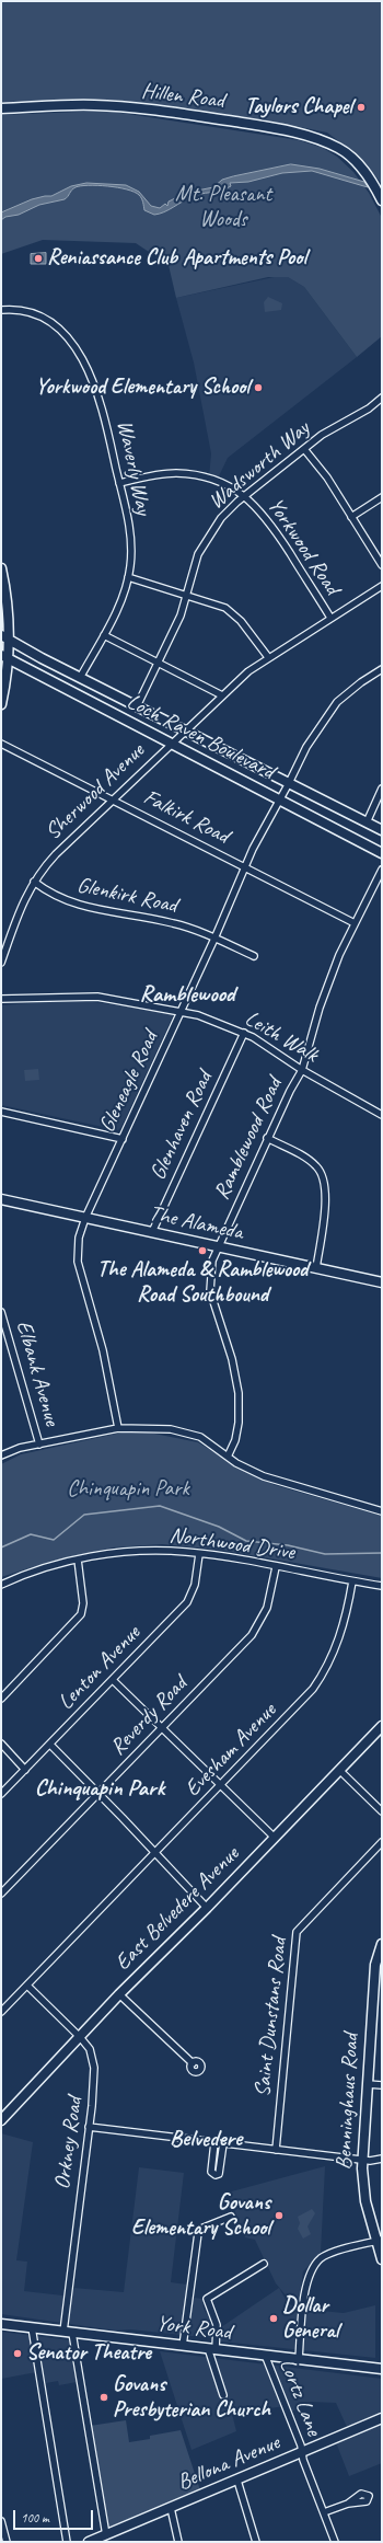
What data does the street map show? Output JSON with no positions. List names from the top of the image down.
{
  "streets": {
    "main road": [
      "Hillen Road",
      "Loch Raven Boulevard",
      "The Alameda",
      "East Belvedere Avenue",
      "Benninghaus Road",
      "York Road",
      "Bellona Avenue"
    ],
    "street": [
      "Wadsworth Way",
      "Waverly Way",
      "Yorkwood Road",
      "Sherwood Avenue",
      "Falkirk Road",
      "Glenkirk Road",
      "Leith Walk",
      "Gleneagle Road",
      "Glenhaven Road",
      "Ramblewood Road",
      "Elbank Avenue",
      "Northwood Drive",
      "Lenton Avenue",
      "Reverdy Road",
      "Evesham Avenue",
      "Saint Dunstans Road",
      "Orkney Road",
      "Lortz Lane"
    ]
  },
  "crossings": [
    ["Wadsworth Way", "Yorkwood Road"],
    ["Wadsworth Way", "Loch Raven Boulevard"],
    ["Waverly Way", "Yorkwood Road"],
    ["Waverly Way", "Loch Raven Boulevard"],
    ["Yorkwood Road", "Sherwood Avenue"],
    ["Loch Raven Boulevard", "Sherwood Avenue"],
    ["Loch Raven Boulevard", "Gleneagle Road"],
    ["Sherwood Avenue", "Falkirk Road"],
    ["Sherwood Avenue", "Glenkirk Road"],
    ["Falkirk Road", "Gleneagle Road"],
    ["Falkirk Road", "Ramblewood Road"],
    ["Glenkirk Road", "Gleneagle Road"],
    ["Leith Walk", "Gleneagle Road"],
    ["Leith Walk", "Glenhaven Road"],
    ["Leith Walk", "Ramblewood Road"],
    ["Gleneagle Road", "The Alameda"],
    ["Glenhaven Road", "The Alameda"],
    ["Ramblewood Road", "The Alameda"],
    ["Northwood Drive", "Lenton Avenue"],
    ["Northwood Drive", "Reverdy Road"],
    ["Northwood Drive", "Evesham Avenue"],
    ["Evesham Avenue", "Orkney Road"],
    ["East Belvedere Avenue", "Orkney Road"],
    ["Orkney Road", "York Road"],
    ["Orkney Road", "Bellona Avenue"],
    ["York Road", "Lortz Lane"],
    ["Lortz Lane", "Bellona Avenue"]
  ],
  "districts": ["Ramblewood", "Chinquapin Park", "Belvedere"],
  "parks": ["Mt. Pleasant Woods", "Chinquapin Park"],
  "places": [
    "Taylors Chapel",
    "Reniassance Club Apartments Pool",
    "Yorkwood Elementary School",
    "The Alameda & Ramblewood Road Southbound",
    "Govans Elementary School",
    "Dollar General",
    "Senator Theatre",
    "Govans Presbyterian Church"
  ],
  "scale_bar": "100 m"
}
